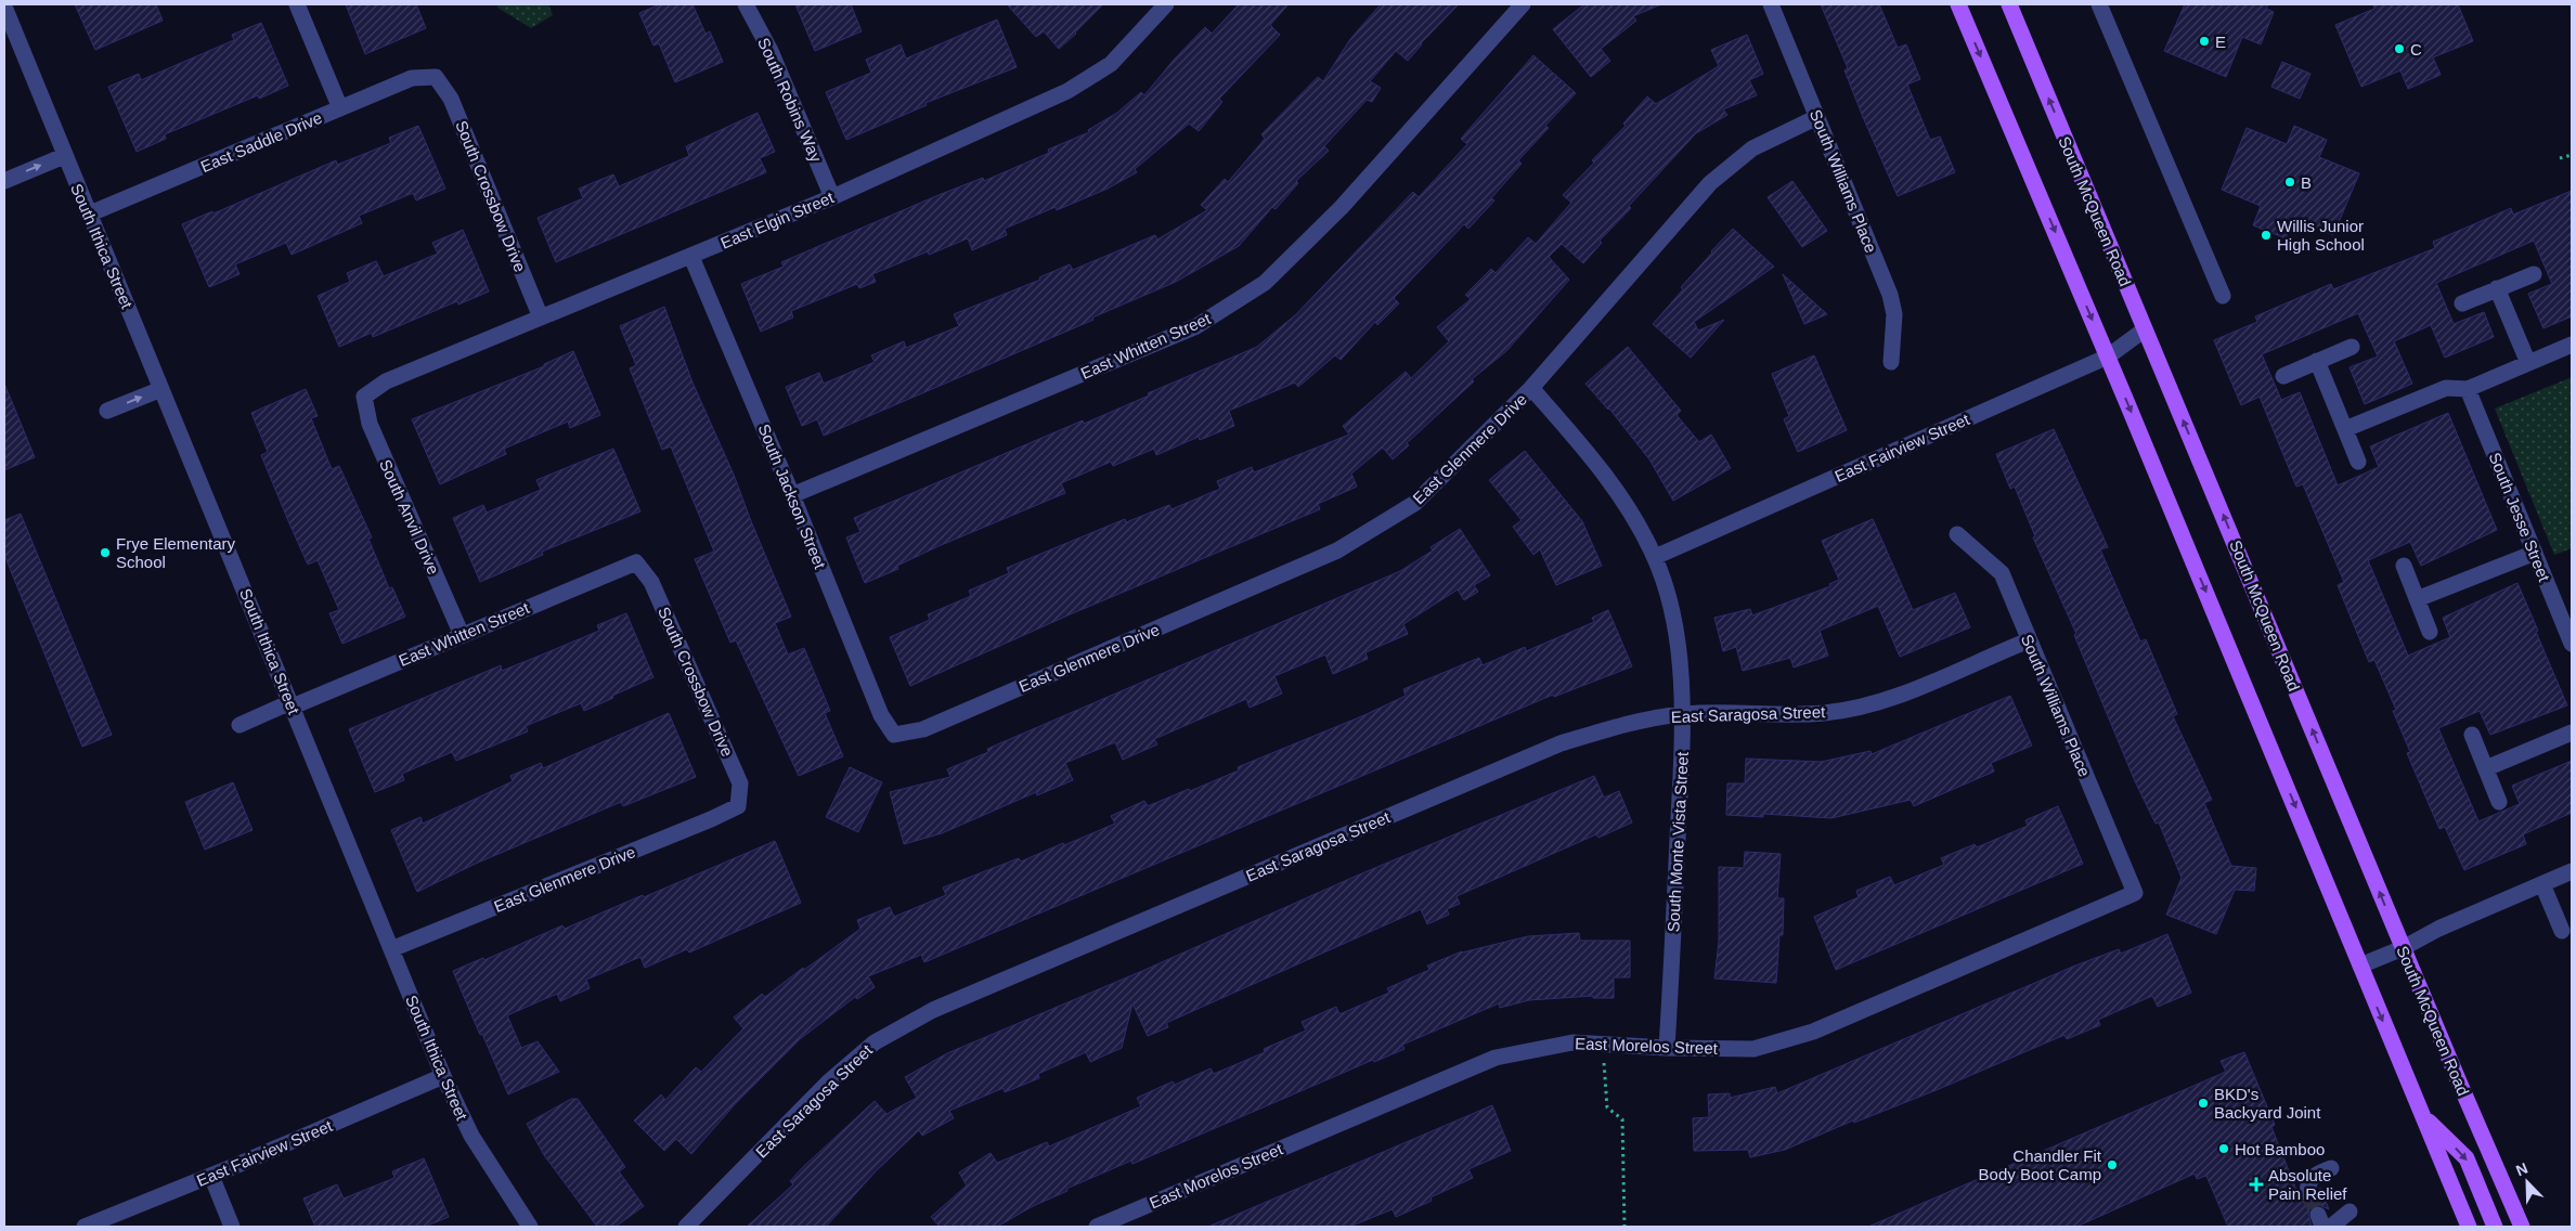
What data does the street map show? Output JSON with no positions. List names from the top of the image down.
{
  "streets": {
    "main road": ["South McQueen Road"],
    "street": [
      "South Robins Way",
      "East Saddle Drive",
      "South Williams Place",
      "South Crossbow Drive",
      "East Elgin Street",
      "South Ithica Street",
      "East Whitten Street",
      "East Fairview Street",
      "East Glenmere Drive",
      "South Jackson Street",
      "South Anvil Drive",
      "South Jesse Street",
      "East Saragosa Street",
      "South Monte Vista Street",
      "East Morelos Street"
    ]
  },
  "crossings": [
    ["South Robins Way", "East Elgin Street"],
    ["East Saddle Drive", "South Crossbow Drive"],
    ["East Saddle Drive", "South Ithica Street"],
    ["South Williams Place", "East Glenmere Drive"],
    ["South Williams Place", "East Saragosa Street"],
    ["South Williams Place", "East Morelos Street"],
    ["South Crossbow Drive", "East Elgin Street"],
    ["South Crossbow Drive", "East Whitten Street"],
    ["South Crossbow Drive", "East Glenmere Drive"],
    ["South McQueen Road", "East Fairview Street"],
    ["East Elgin Street", "South Jackson Street"],
    ["East Elgin Street", "South Anvil Drive"],
    ["South Ithica Street", "East Whitten Street"],
    ["South Ithica Street", "East Fairview Street"],
    ["South Ithica Street", "East Glenmere Drive"],
    ["East Whitten Street", "South Jackson Street"],
    ["East Whitten Street", "South Anvil Drive"],
    ["East Fairview Street", "South Monte Vista Street"],
    ["East Glenmere Drive", "South Jackson Street"],
    ["East Glenmere Drive", "South Monte Vista Street"],
    ["East Saragosa Street", "South Monte Vista Street"],
    ["South Monte Vista Street", "East Morelos Street"]
  ],
  "places": {
    "other": [
      "E",
      "C",
      "B",
      "Willis Junior High School",
      "Frye Elementary School",
      "BKD's Backyard Joint",
      "Hot Bamboo",
      "Chandler Fit Body Boot Camp"
    ],
    "health": ["Absolute Pain Relief"]
  },
  "north": "top left"
}
